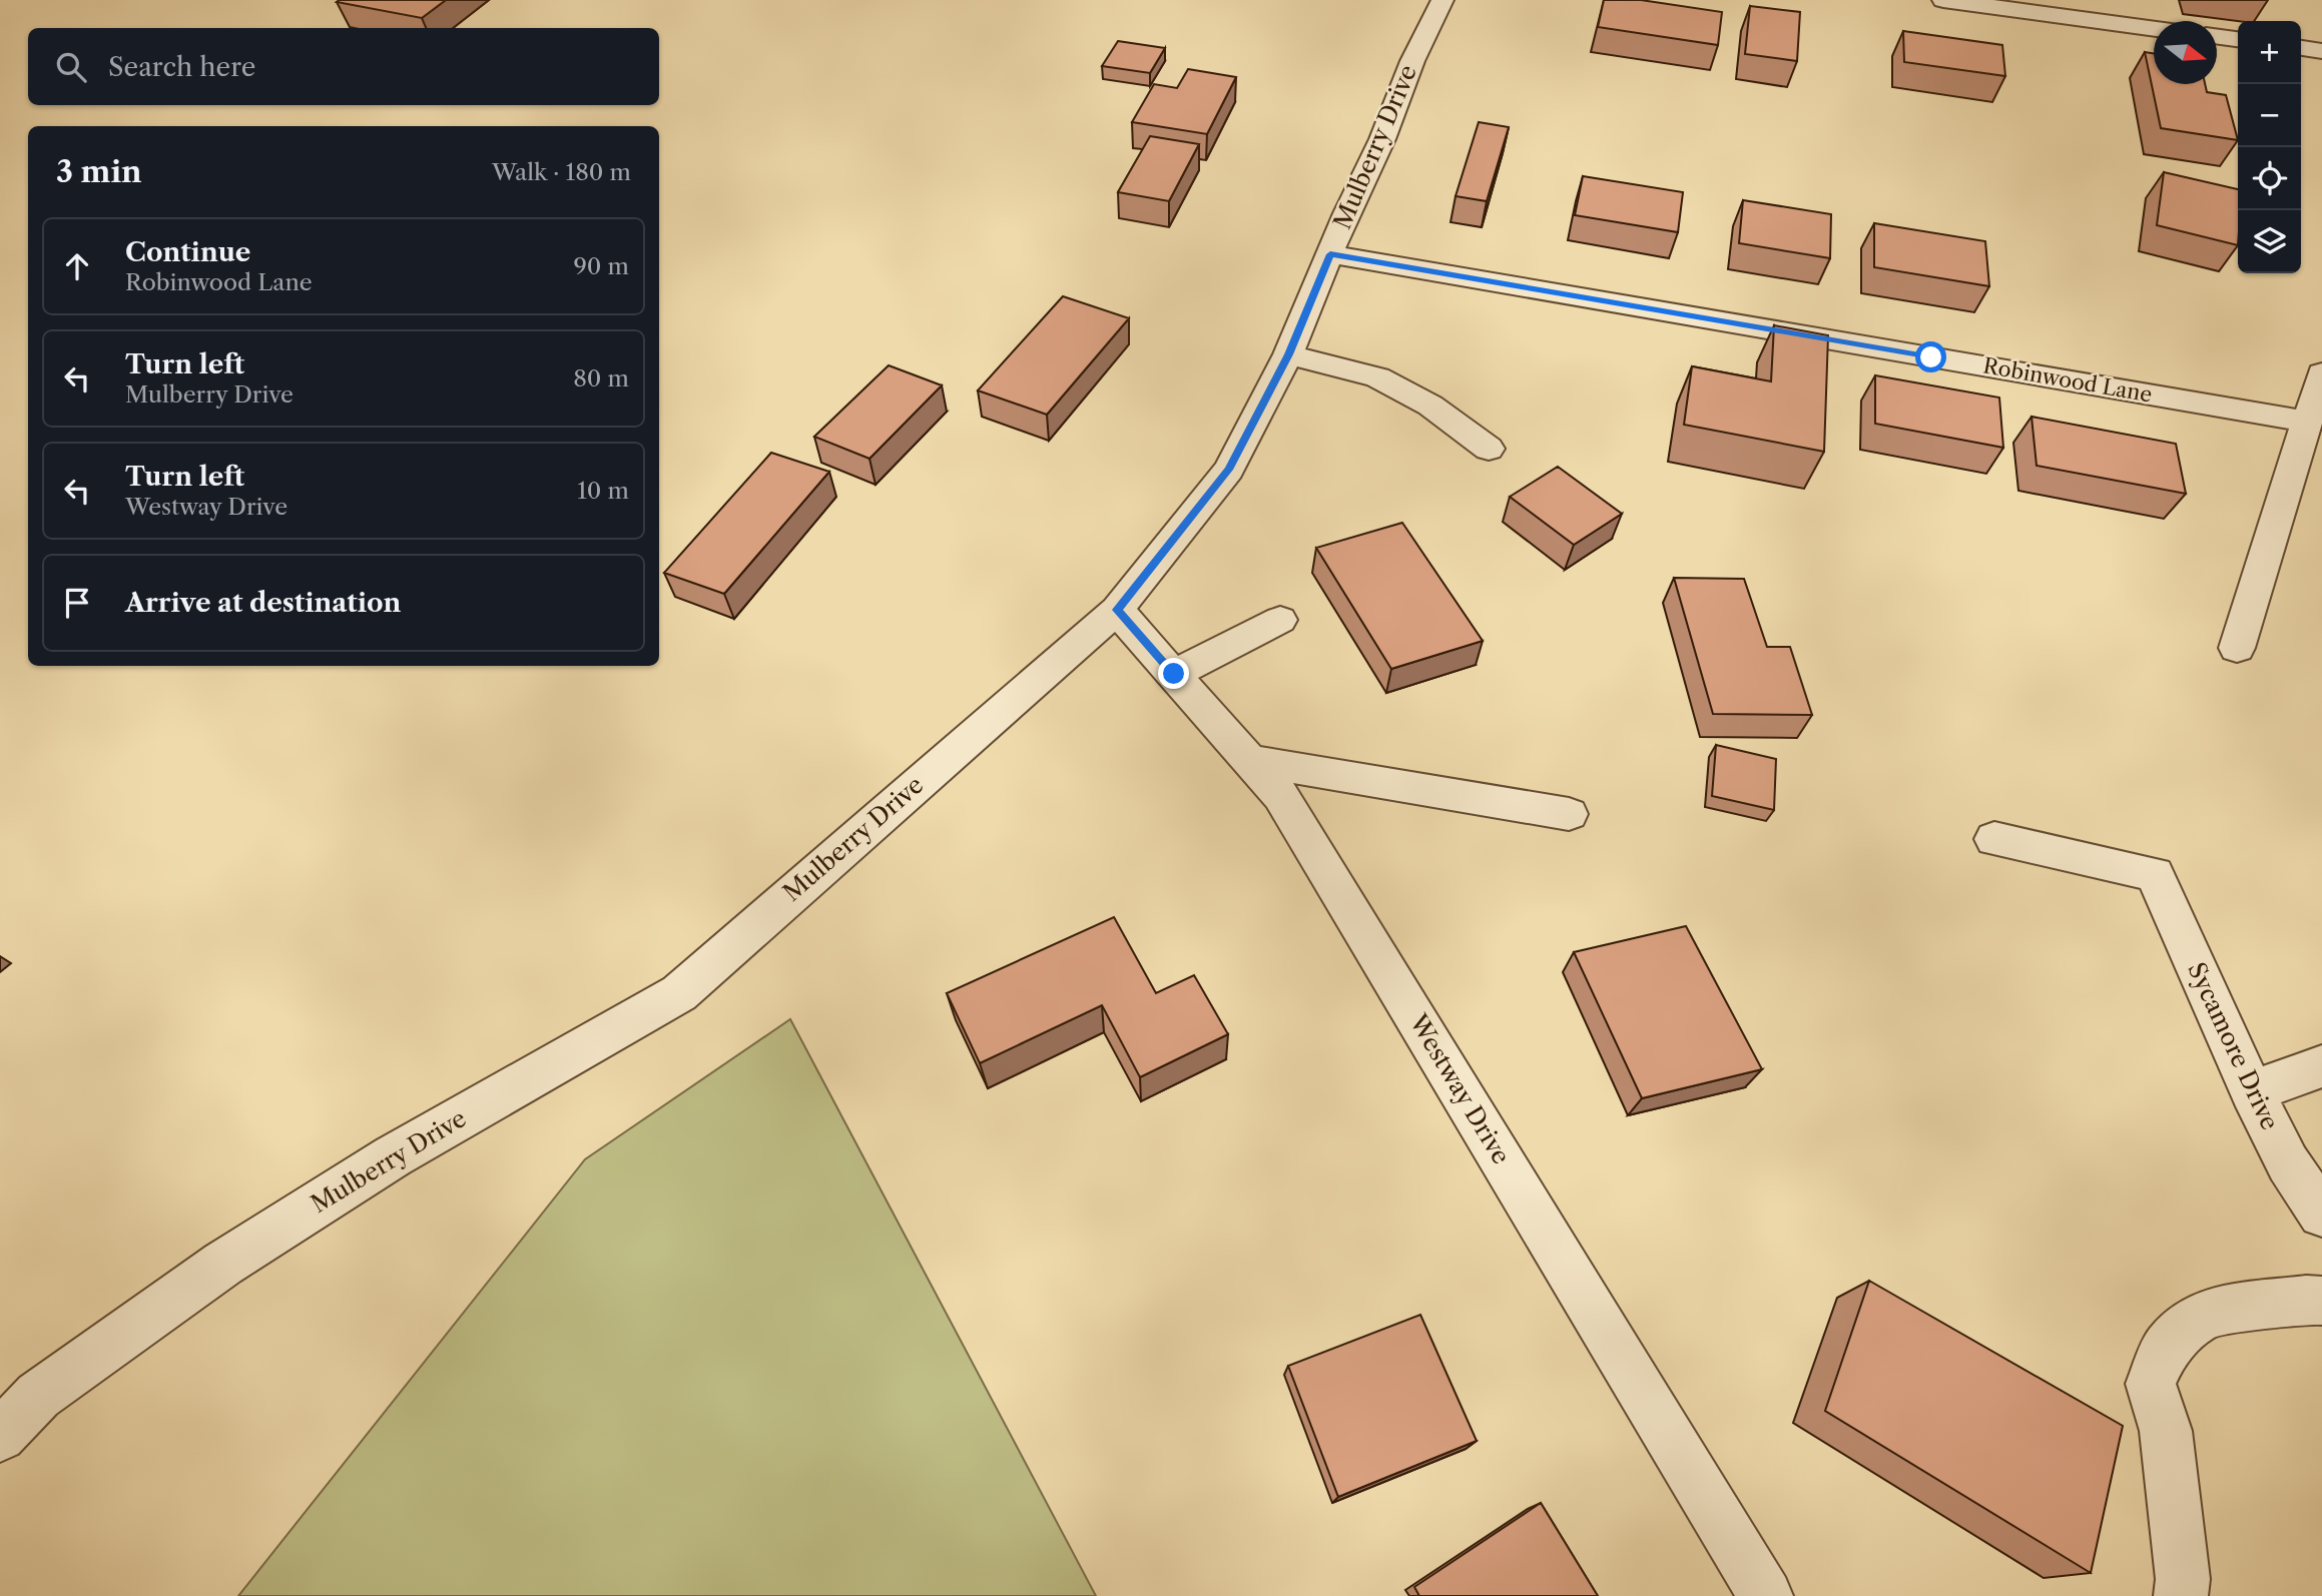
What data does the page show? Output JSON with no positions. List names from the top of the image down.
{
  "streets": {
    "street": [
      "Mulberry Drive",
      "Robinwood Lane",
      "Sycamore Drive",
      "Westway Drive"
    ]
  },
  "crossings": [
    ["Mulberry Drive", "Robinwood Lane"],
    ["Mulberry Drive", "Westway Drive"]
  ],
  "north": "right",
  "page": {
    "map_buttons": ["+", "−"],
    "search": "Search here",
    "heading": ["3 min", "Walk · 180 m"],
    "list": [
      ["Continue", "Robinwood Lane", "90 m"],
      ["Turn left", "Mulberry Drive", "80 m"],
      ["Turn left", "Westway Drive", "10 m"],
      "Arrive at destination"
    ]
  }
}
